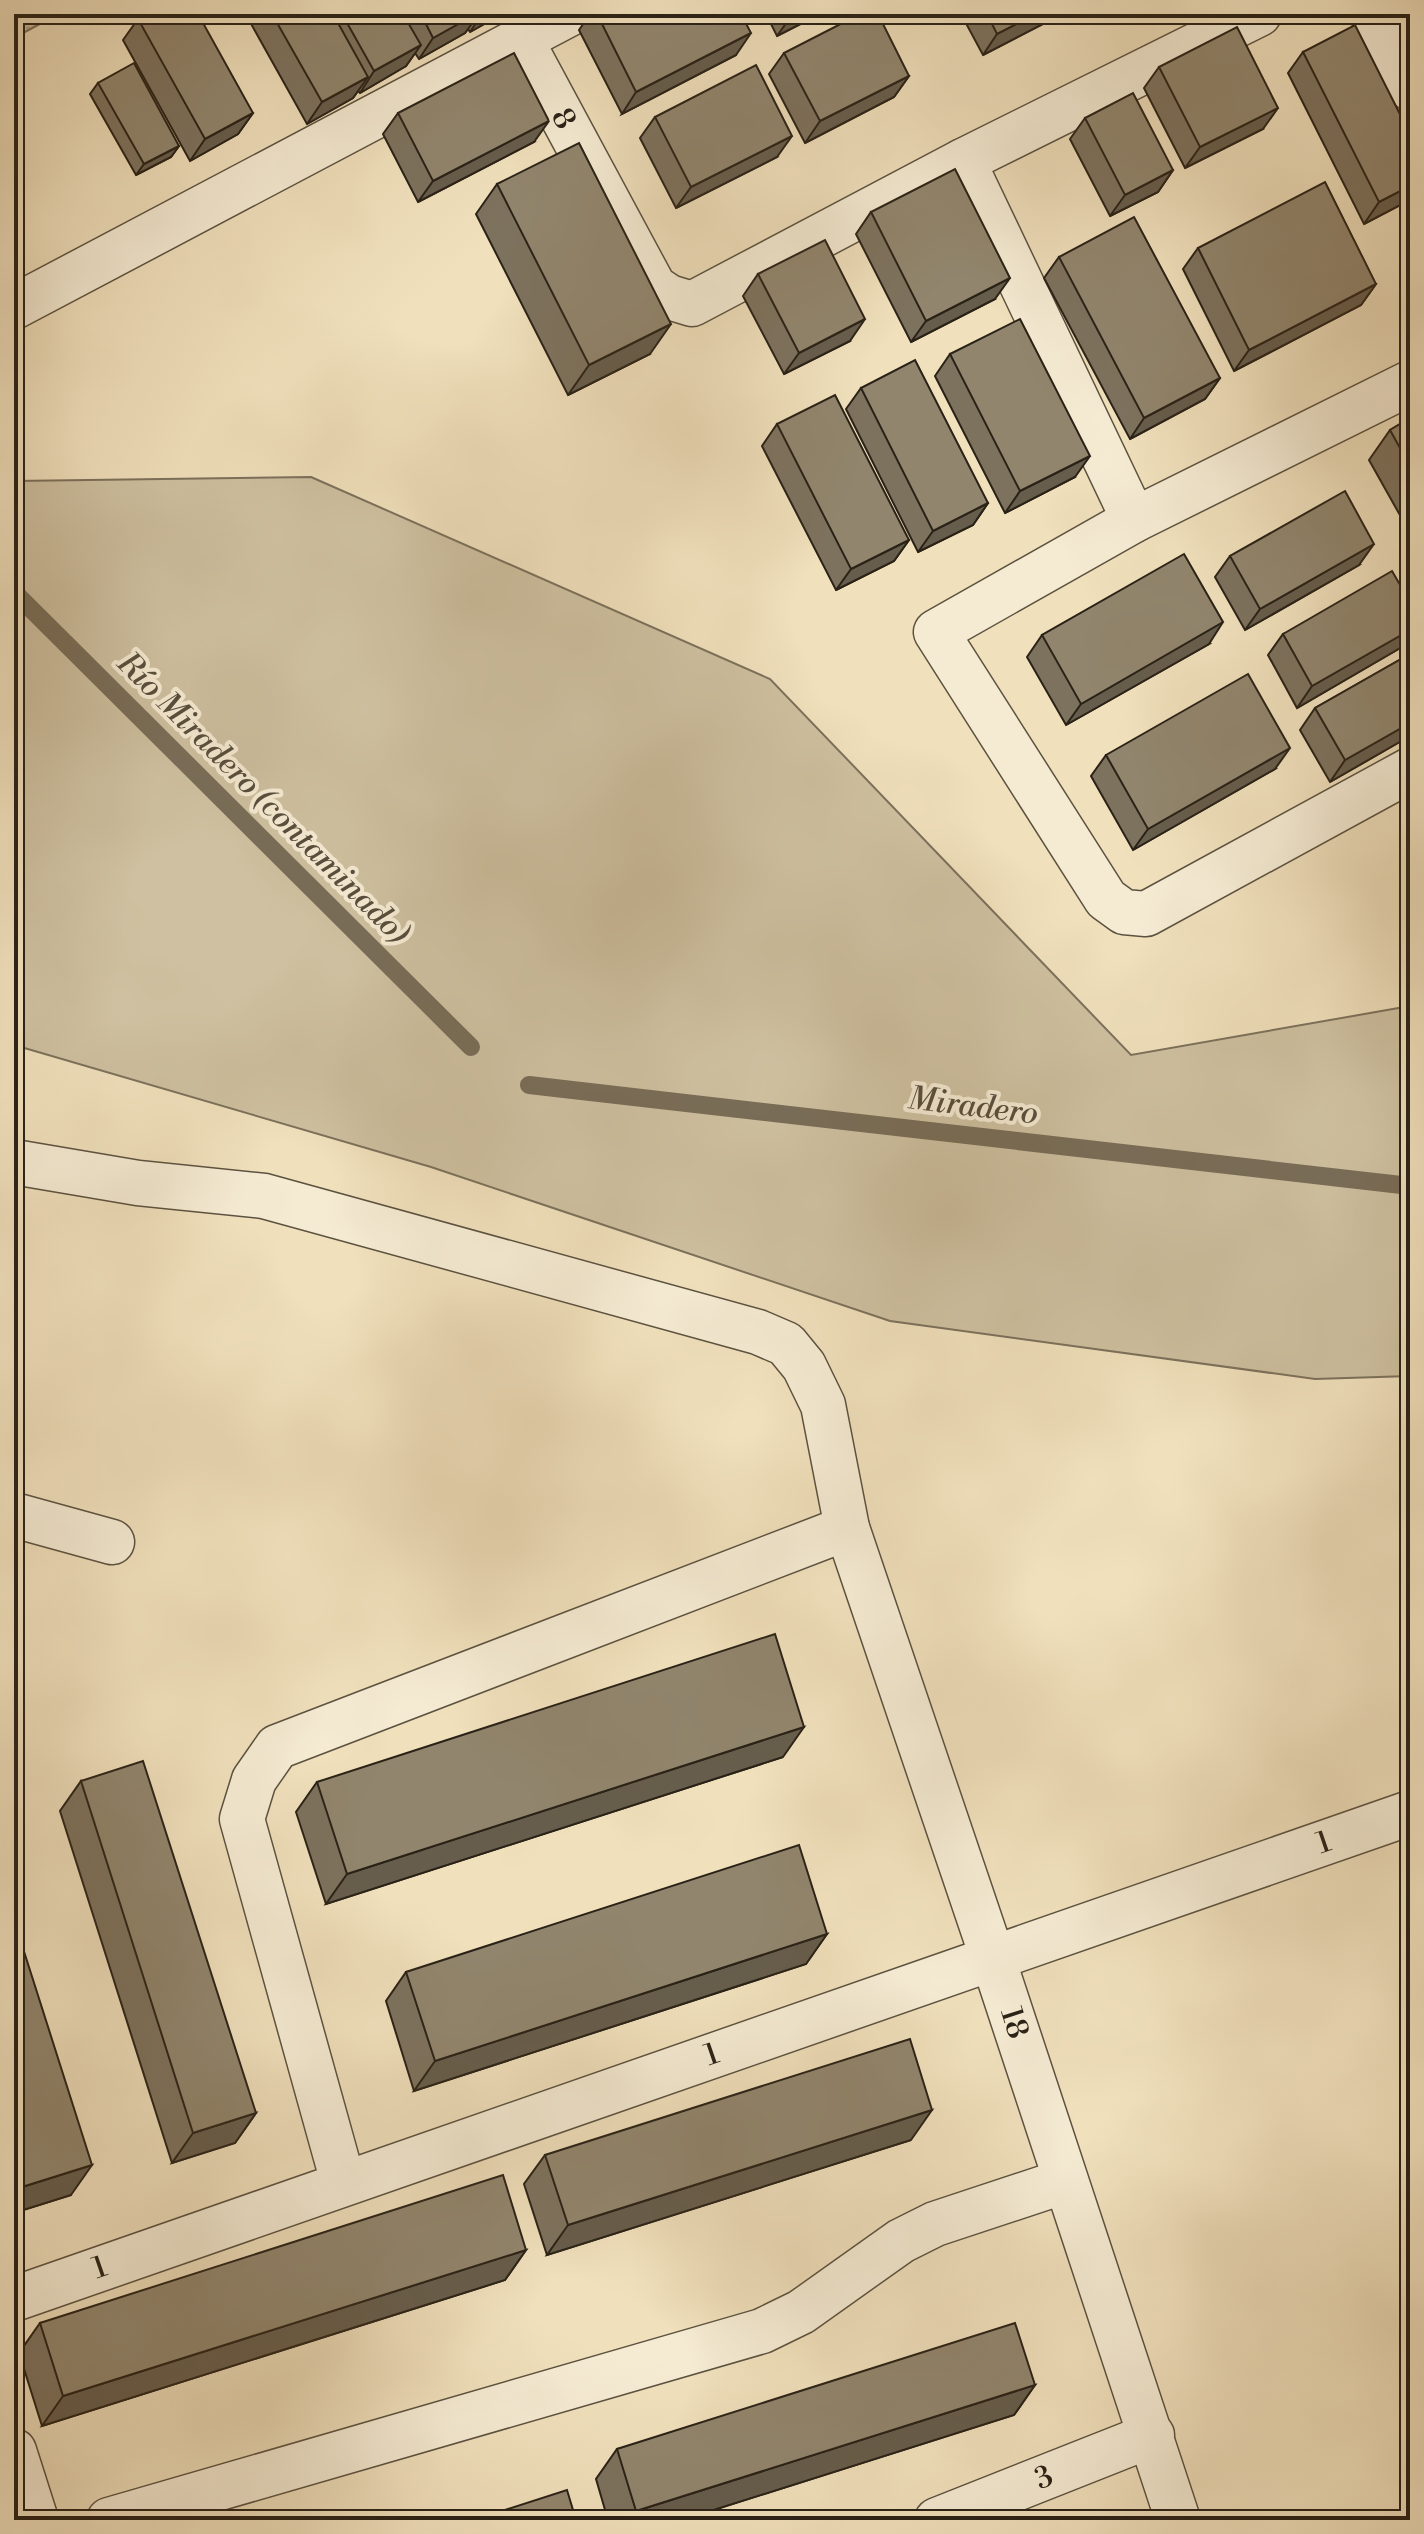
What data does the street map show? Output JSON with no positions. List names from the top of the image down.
{
  "streets": {
    "street": [
      "8",
      "1",
      "18",
      "3"
    ]
  },
  "crossings": [
    ["1", "18"],
    ["18", "3"]
  ],
  "water": ["Río Miradero (contaminado)", "Miradero"]
}
